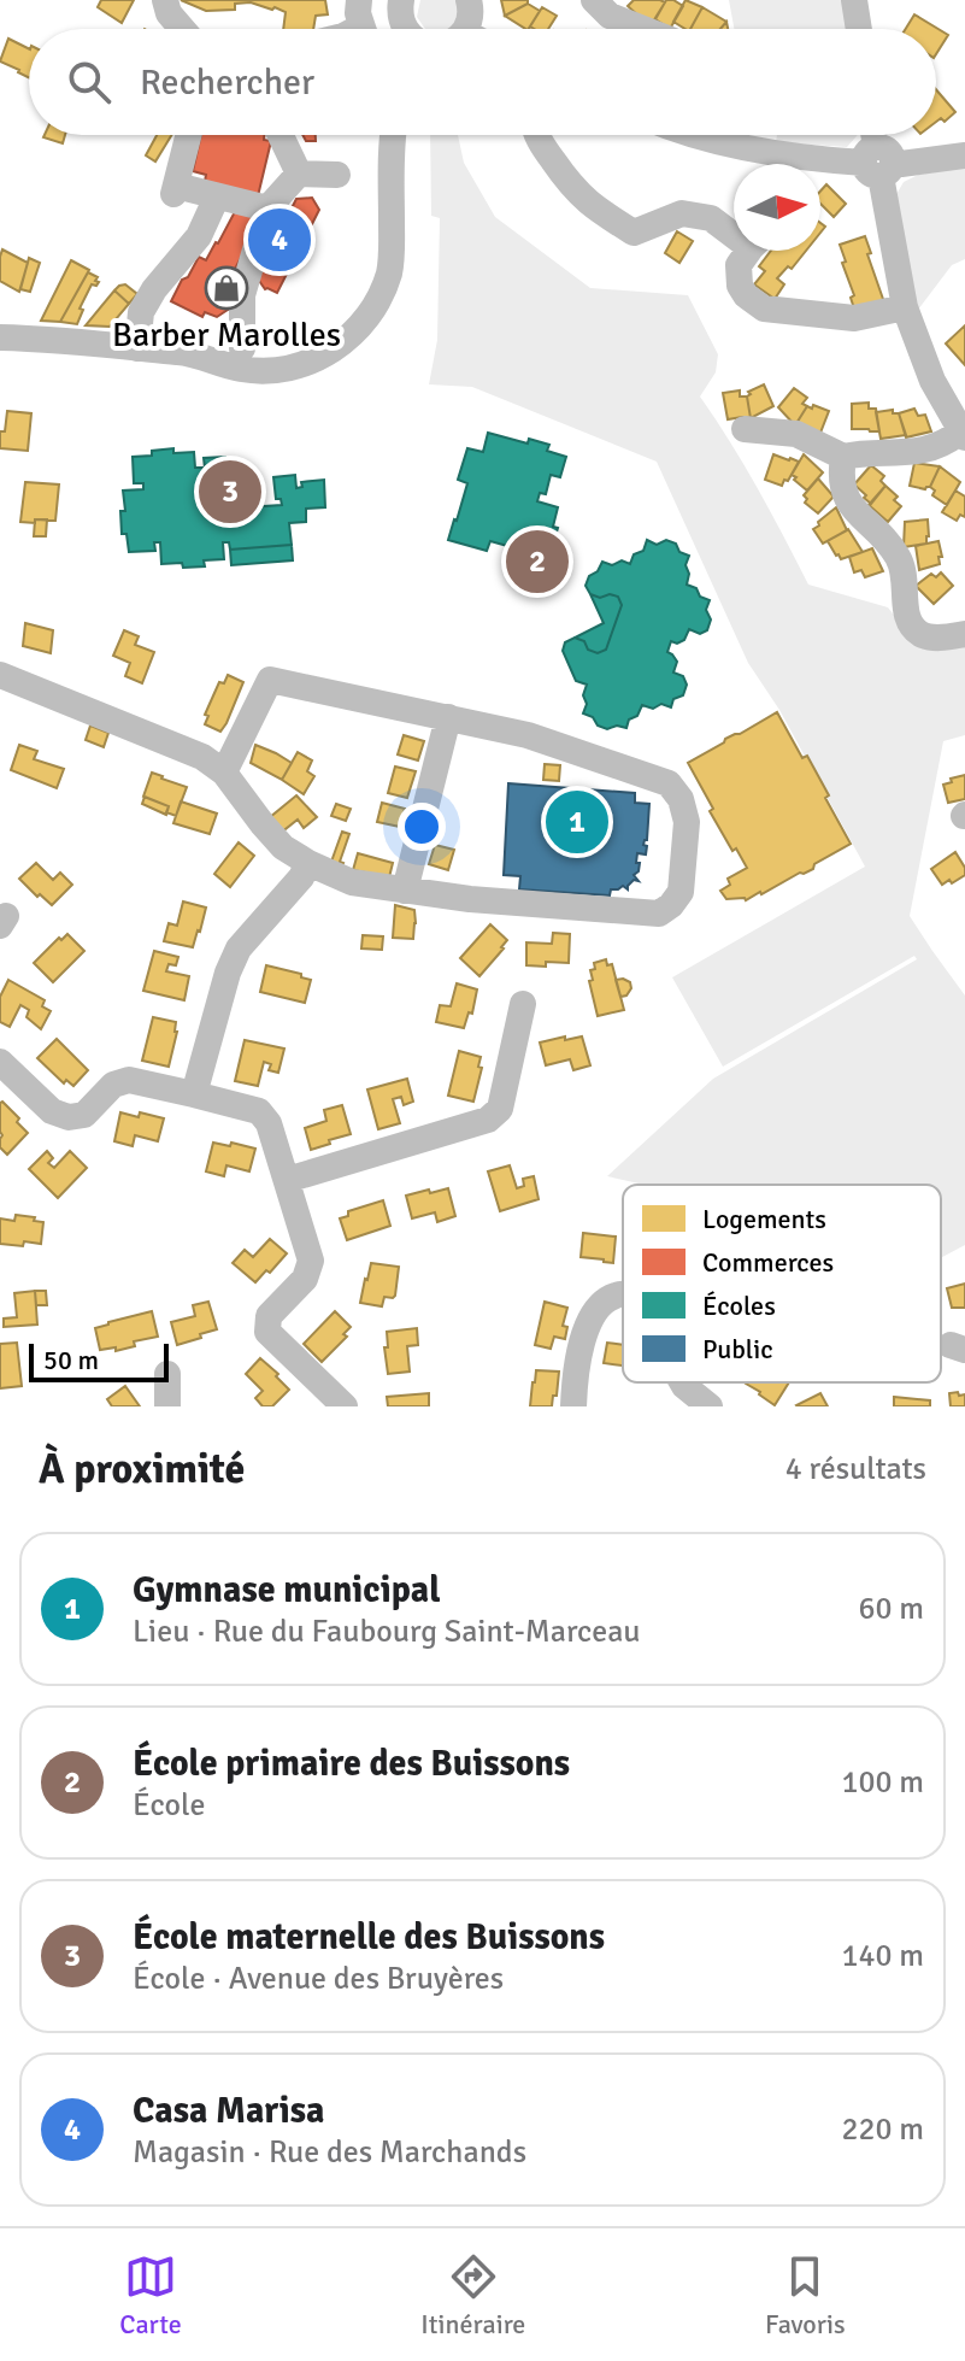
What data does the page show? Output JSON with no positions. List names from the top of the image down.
{
  "places": {
    "shop": ["Barber Marolles"]
  },
  "legend": [
    "Logements",
    "Commerces",
    "Écoles",
    "Public"
  ],
  "scale_bar": "50 m",
  "north": "right",
  "page": {
    "search": "Rechercher",
    "pins": [
      "4",
      "3",
      "2",
      "1"
    ],
    "scale": "50 m",
    "heading": ["À proximité", "4 résultats"],
    "list": [
      {
        "mark": "1",
        "name": "Gymnase municipal",
        "note": "Lieu · Rue du Faubourg Saint-Marceau",
        "value": "60 m"
      },
      {
        "mark": "2",
        "name": "École primaire des Buissons",
        "note": "École",
        "value": "100 m"
      },
      {
        "mark": "3",
        "name": "École maternelle des Buissons",
        "note": "École · Avenue des Bruyères",
        "value": "140 m"
      },
      {
        "mark": "4",
        "name": "Casa Marisa",
        "note": "Magasin · Rue des Marchands",
        "value": "220 m"
      }
    ],
    "nav": ["Carte", "Itinéraire", "Favoris"]
  }
}
